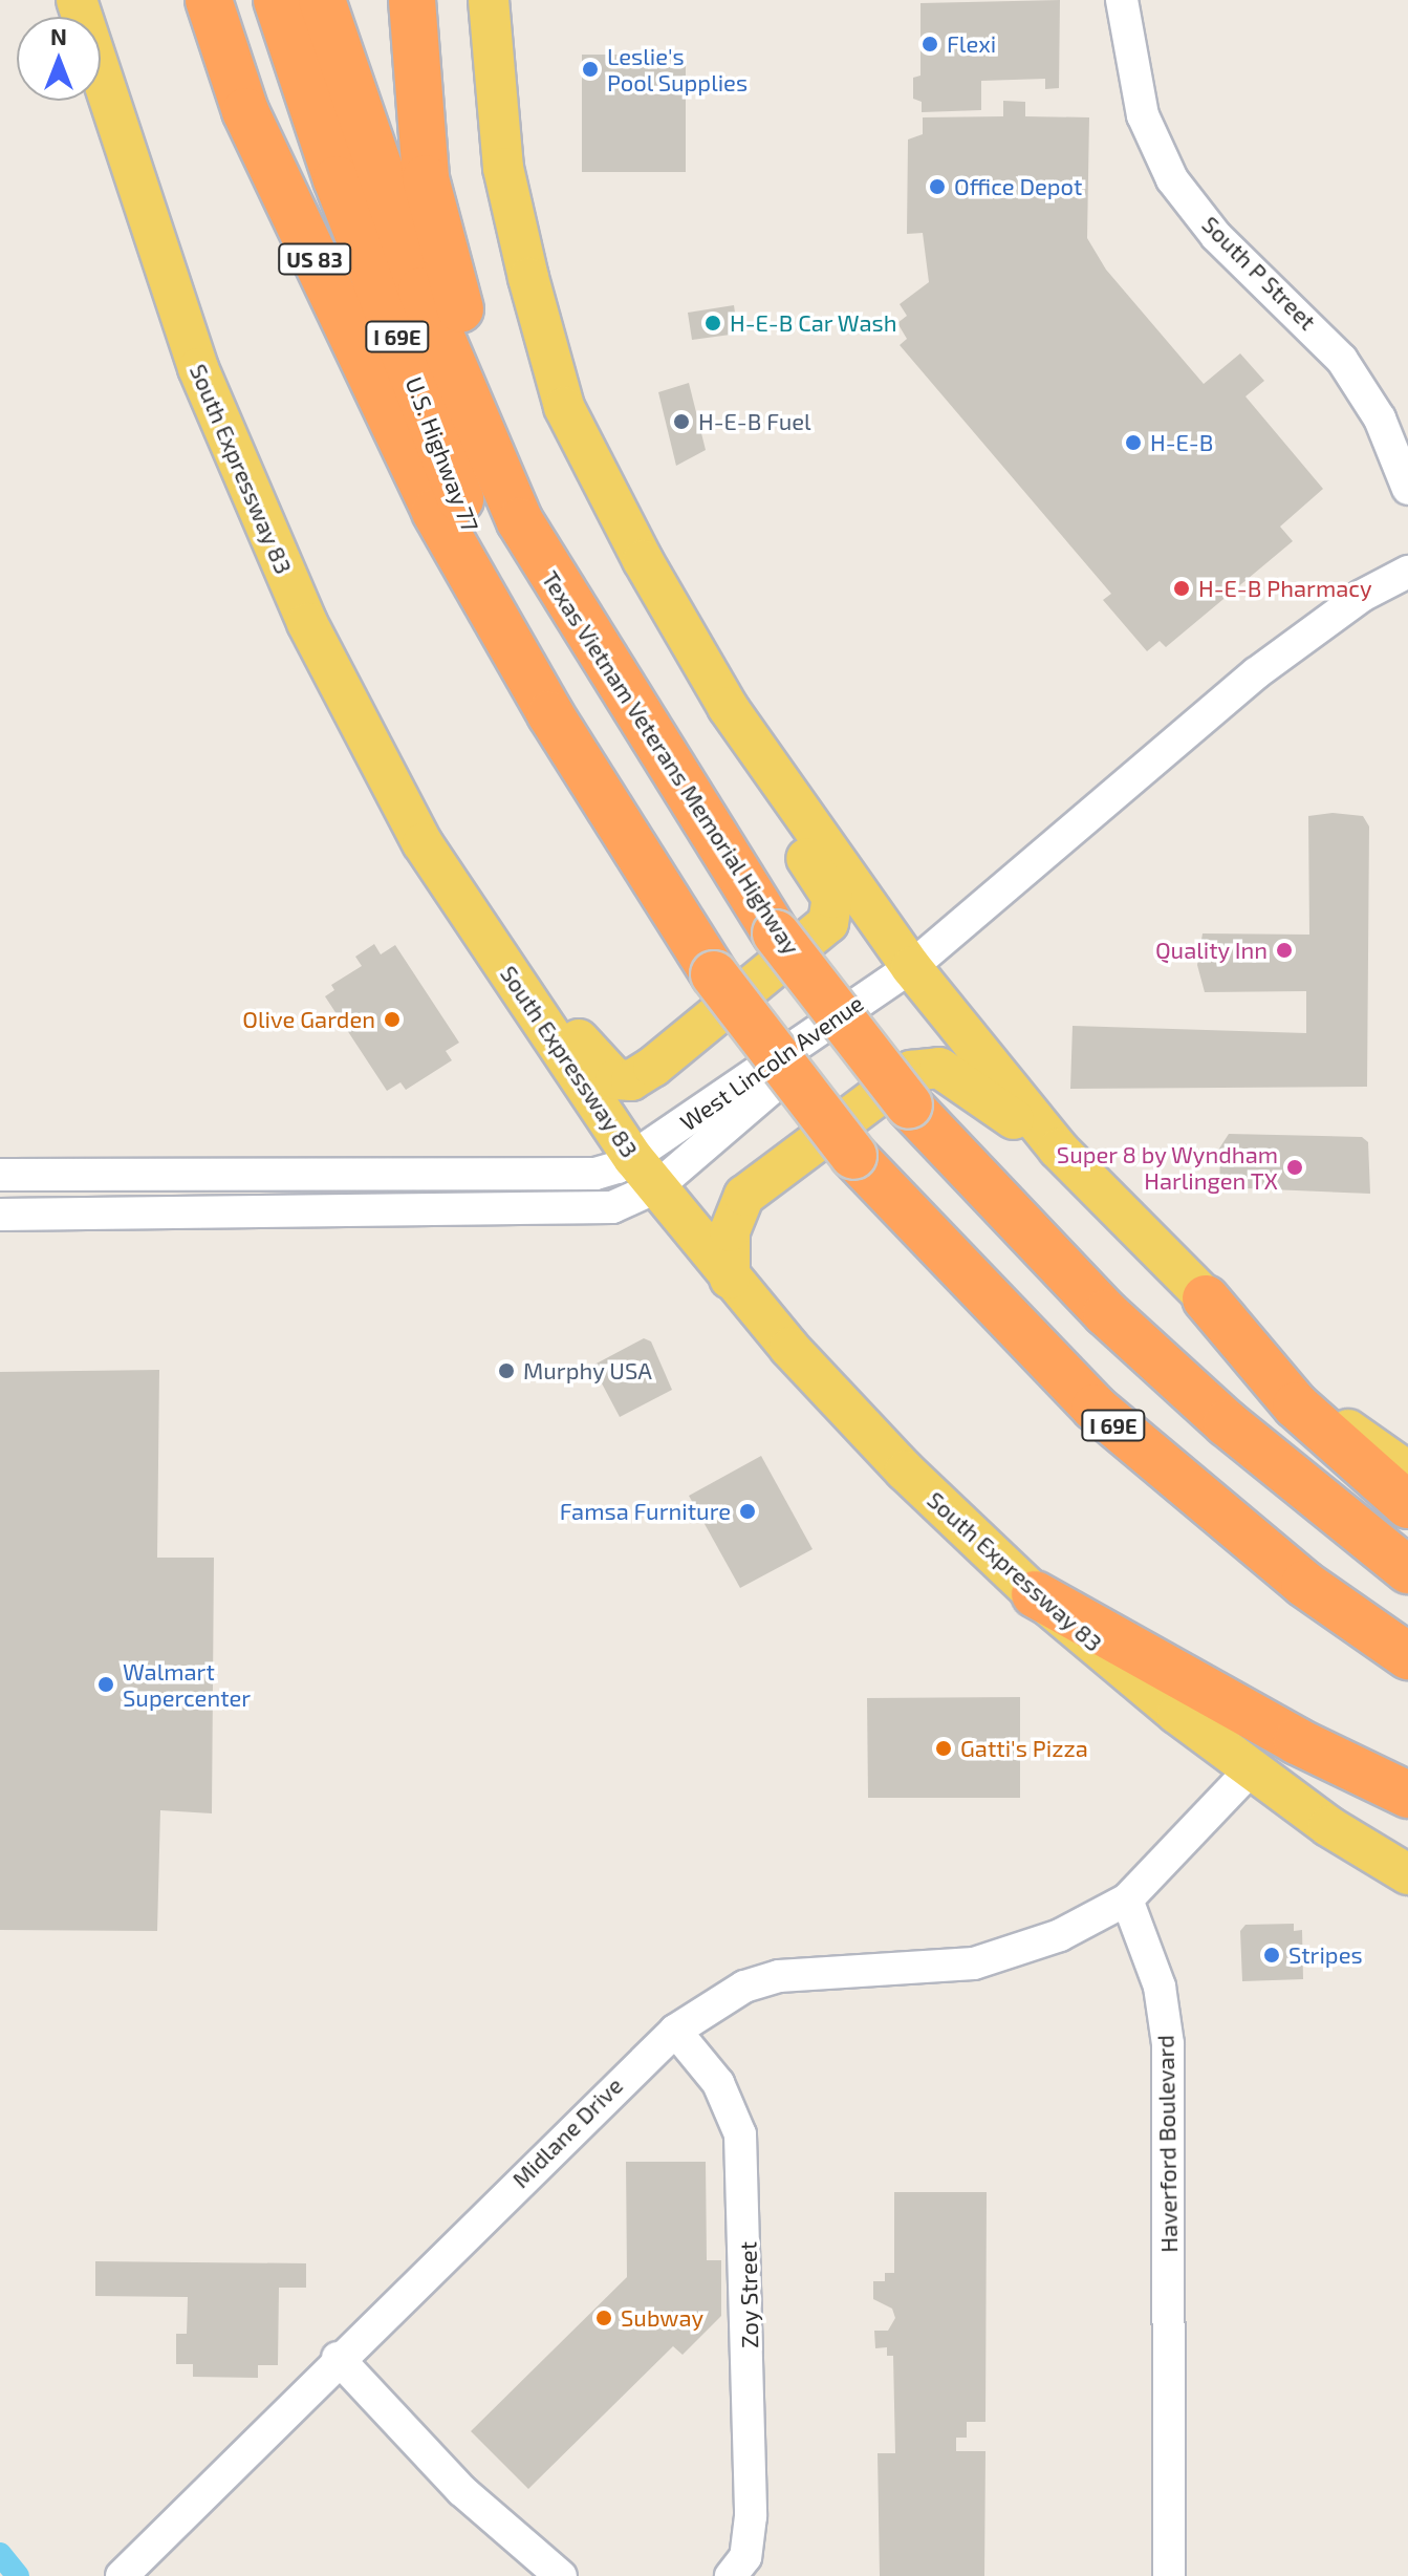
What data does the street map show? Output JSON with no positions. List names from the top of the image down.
{
  "streets": {
    "highway": [
      "US 83",
      "I 69E",
      "U.S. Highway 77",
      "Texas Vietnam Veterans Memorial Highway"
    ],
    "main road": ["South Expressway 83"],
    "street": [
      "South P Street",
      "West Lincoln Avenue",
      "Midlane Drive",
      "Haverford Boulevard",
      "Zoy Street"
    ]
  },
  "crossings": [
    ["US 83", "I 69E"],
    ["US 83", "U.S. Highway 77"],
    ["I 69E", "U.S. Highway 77"],
    ["U.S. Highway 77", "Texas Vietnam Veterans Memorial Highway"],
    ["South Expressway 83", "West Lincoln Avenue"],
    ["Midlane Drive", "Haverford Boulevard"],
    ["Midlane Drive", "Zoy Street"]
  ],
  "places": [
    "Flexi",
    "Leslie's Pool Supplies",
    "Office Depot",
    "H-E-B Car Wash",
    "H-E-B Fuel",
    "H-E-B",
    "H-E-B Pharmacy",
    "Quality Inn",
    "Olive Garden",
    "Super 8 by Wyndham Harlingen TX",
    "Murphy USA",
    "Famsa Furniture",
    "Walmart Supercenter",
    "Gatti's Pizza",
    "Stripes",
    "Subway"
  ],
  "north": "top"
}
